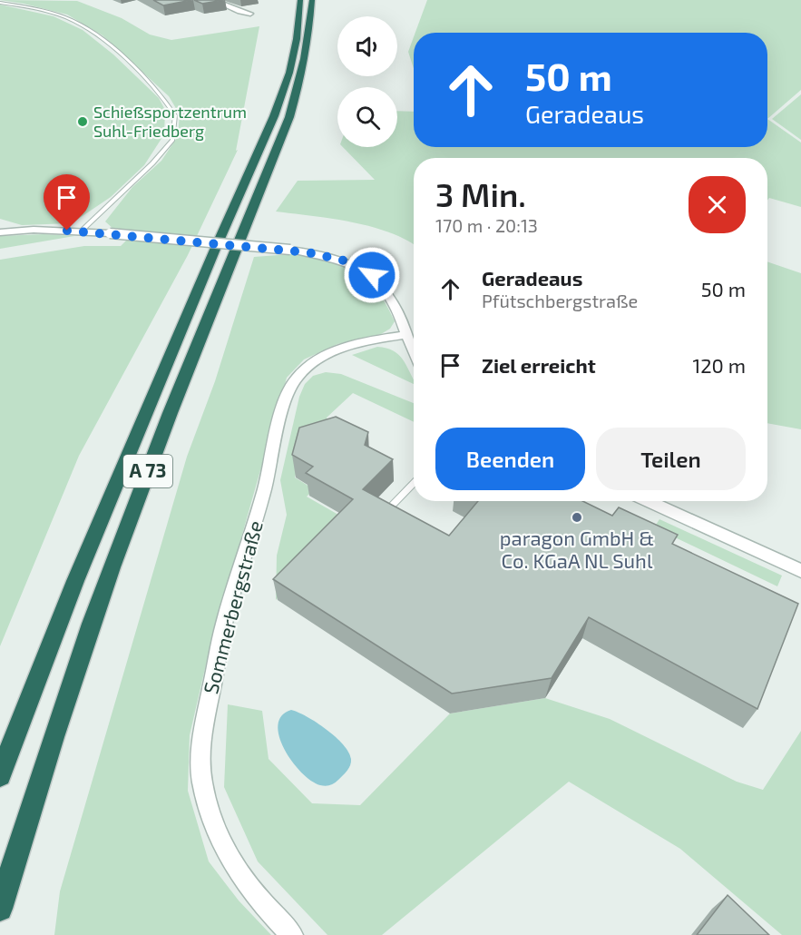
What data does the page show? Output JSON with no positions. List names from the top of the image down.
{
  "streets": {
    "highway": ["A 73"],
    "street": ["Sommerbergstraße"]
  },
  "places": ["Schießsportzentrum Suhl-Friedberg", "paragon GmbH & Co. KGaA NL Suhl"],
  "page": {
    "turn": ["50 m", "Geradeaus"],
    "heading": ["3 Min.", "170 m · 20:13"],
    "list": [
      {
        "name": "Geradeaus",
        "note": "Pfütschbergstraße",
        "value": "50 m"
      },
      {
        "name": "Ziel erreicht",
        "value": "120 m"
      }
    ],
    "buttons": ["Beenden", "Teilen"]
  }
}
